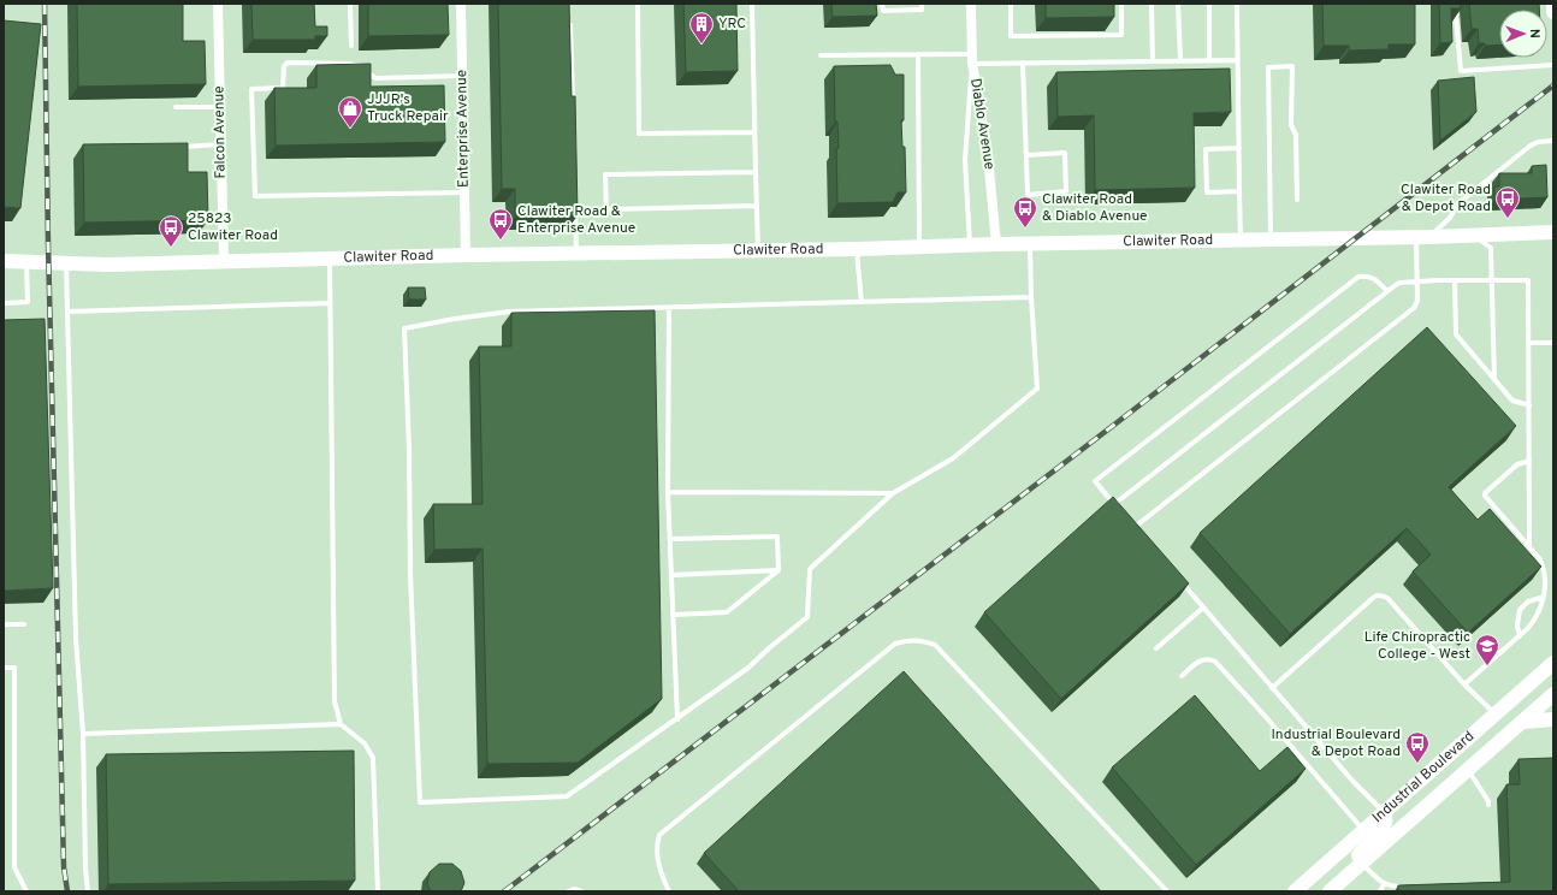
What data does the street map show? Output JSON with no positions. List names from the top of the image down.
{
  "streets": {
    "street": [
      "Diablo Avenue",
      "Enterprise Avenue",
      "Falcon Avenue",
      "Clawiter Road",
      "Industrial Boulevard"
    ]
  },
  "crossings": [
    ["Diablo Avenue", "Clawiter Road"],
    ["Enterprise Avenue", "Clawiter Road"],
    ["Falcon Avenue", "Clawiter Road"]
  ],
  "places": {
    "building": ["YRC"],
    "shop": ["JJJR's Truck Repair"],
    "bus stop": [
      "Clawiter Road & Depot Road",
      "Clawiter Road & Diablo Avenue",
      "Clawiter Road & Enterprise Avenue",
      "25823 Clawiter Road",
      "Industrial Boulevard & Depot Road"
    ],
    "school or university": ["Life Chiropractic College - West"]
  },
  "north": "right"
}
